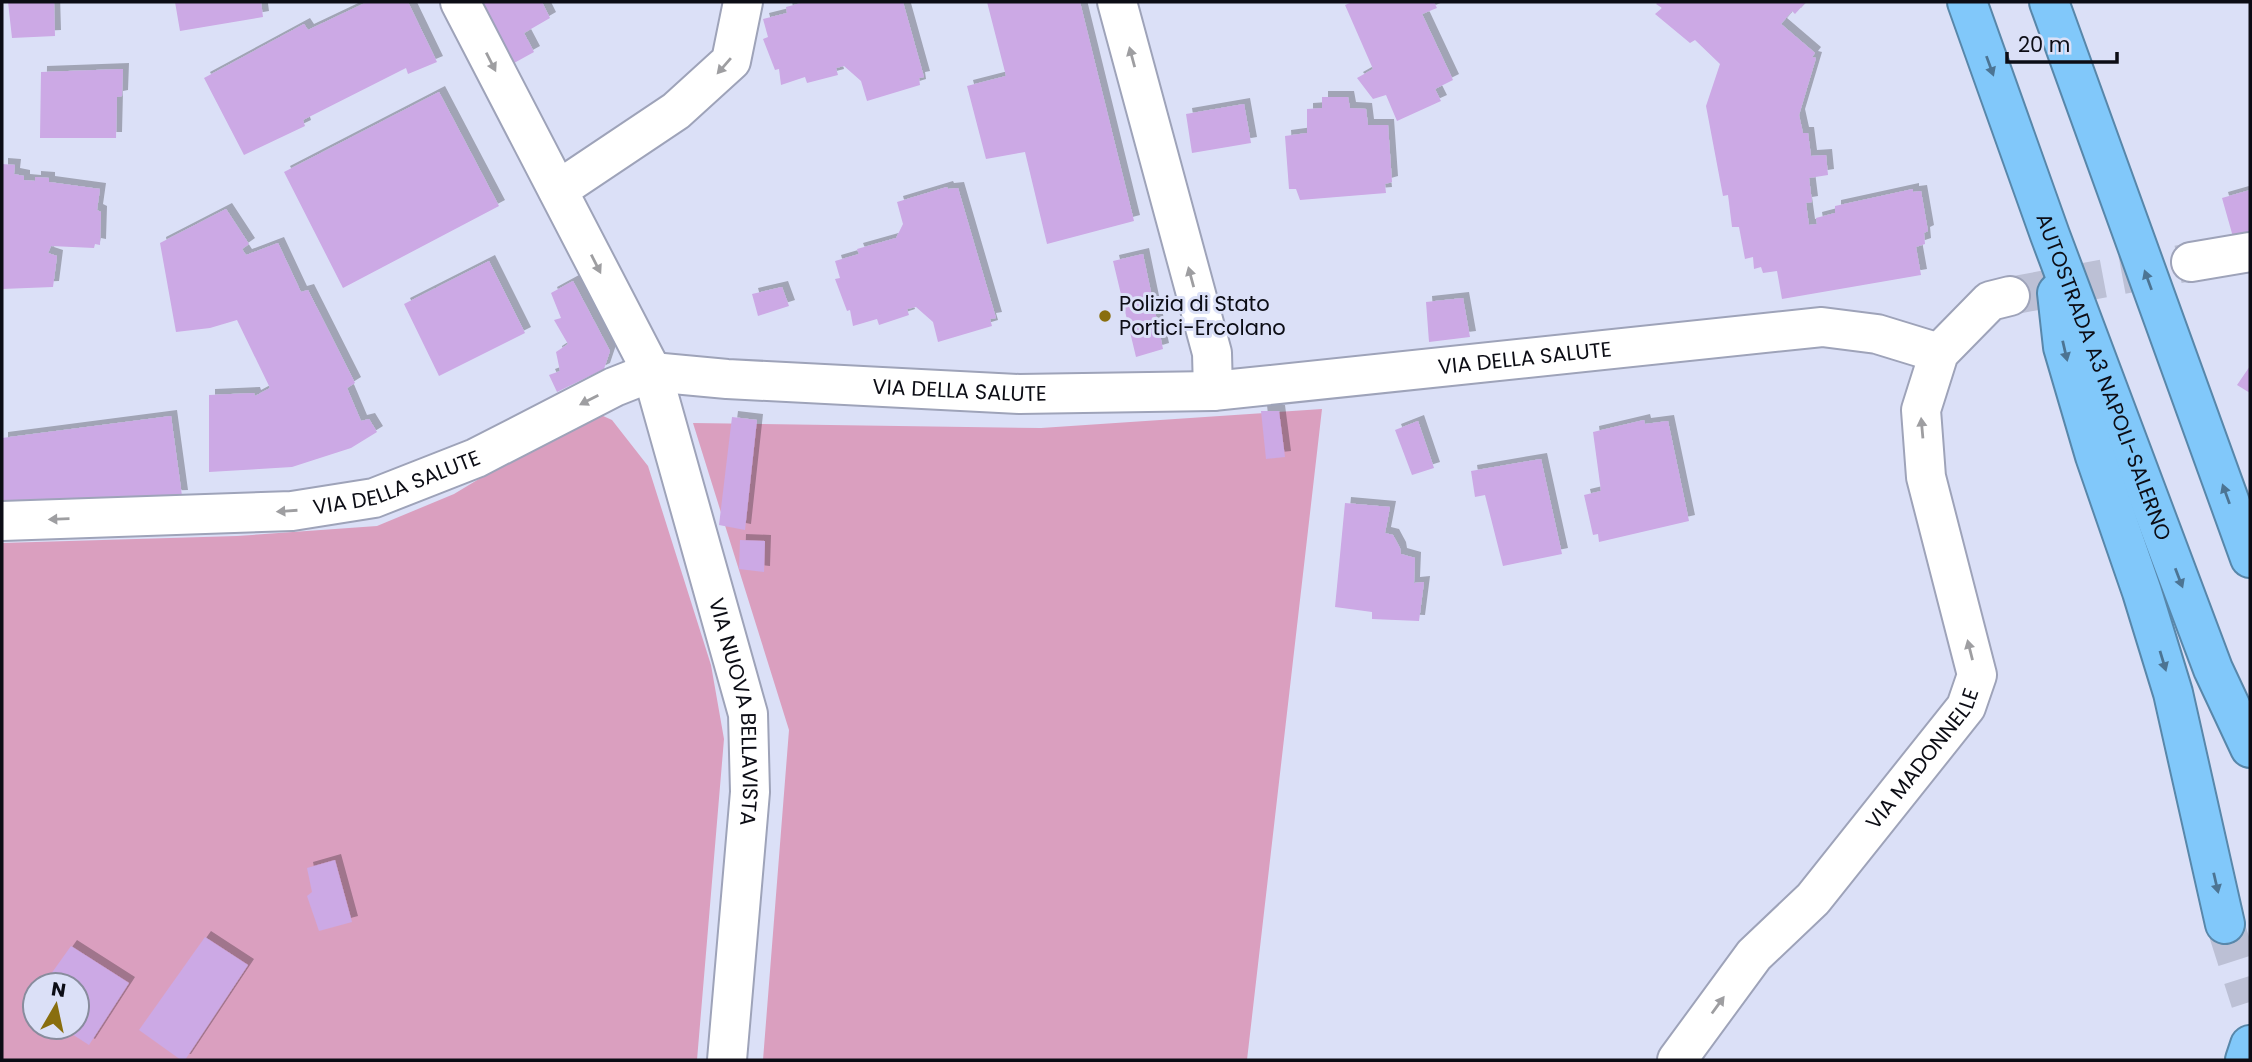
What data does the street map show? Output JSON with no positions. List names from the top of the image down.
{
  "streets": {
    "highway": ["AUTOSTRADA A3 NAPOLI-SALERNO"],
    "street": ["VIA DELLA SALUTE", "VIA NUOVA BELLAVISTA", "VIA MADONNELLE"]
  },
  "crossings": [
    ["VIA DELLA SALUTE", "VIA NUOVA BELLAVISTA"],
    ["VIA DELLA SALUTE", "VIA MADONNELLE"]
  ],
  "one_way": ["VIA NUOVA BELLAVISTA", "VIA MADONNELLE"],
  "places": ["Polizia di Stato Portici-Ercolano"],
  "scale_bar": "20 m",
  "north": "top"
}
